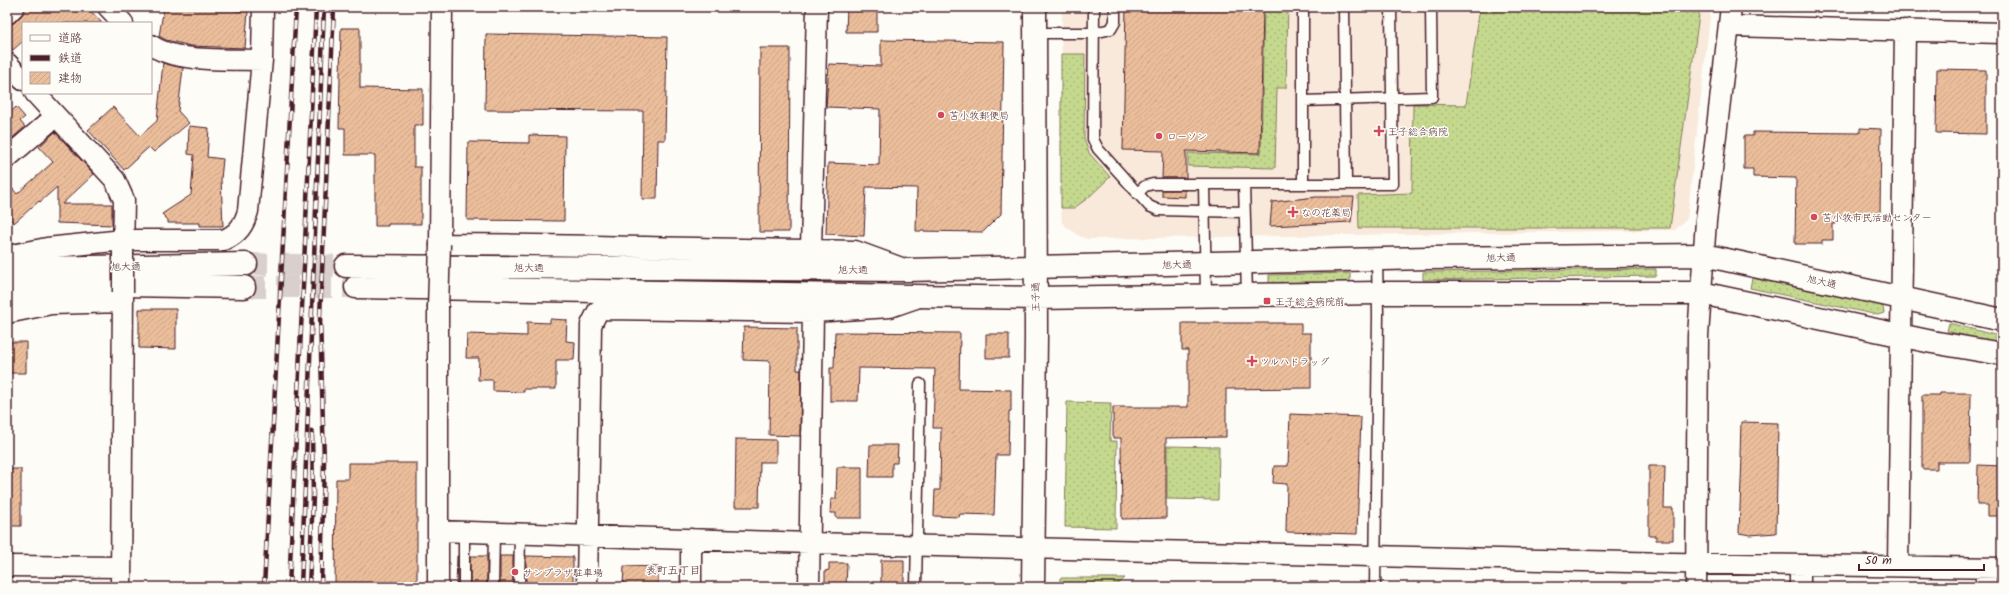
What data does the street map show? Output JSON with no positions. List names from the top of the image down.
{
  "streets": {
    "street": ["旭大通", "王子通"]
  },
  "crossings": [
    ["旭大通", "王子通"]
  ],
  "districts": ["表町五丁目"],
  "places": {
    "other": [
      "苫小牧郵便局",
      "ローソン",
      "苫小牧市民活動センター",
      "サンプラザ駐車場"
    ],
    "health": ["王子総合病院", "なの花薬局", "ツルハドラッグ"],
    "transit": ["王子総合病院前"]
  },
  "legend": ["道路", "鉄道", "建物"],
  "scale_bar": "50 m"
}
